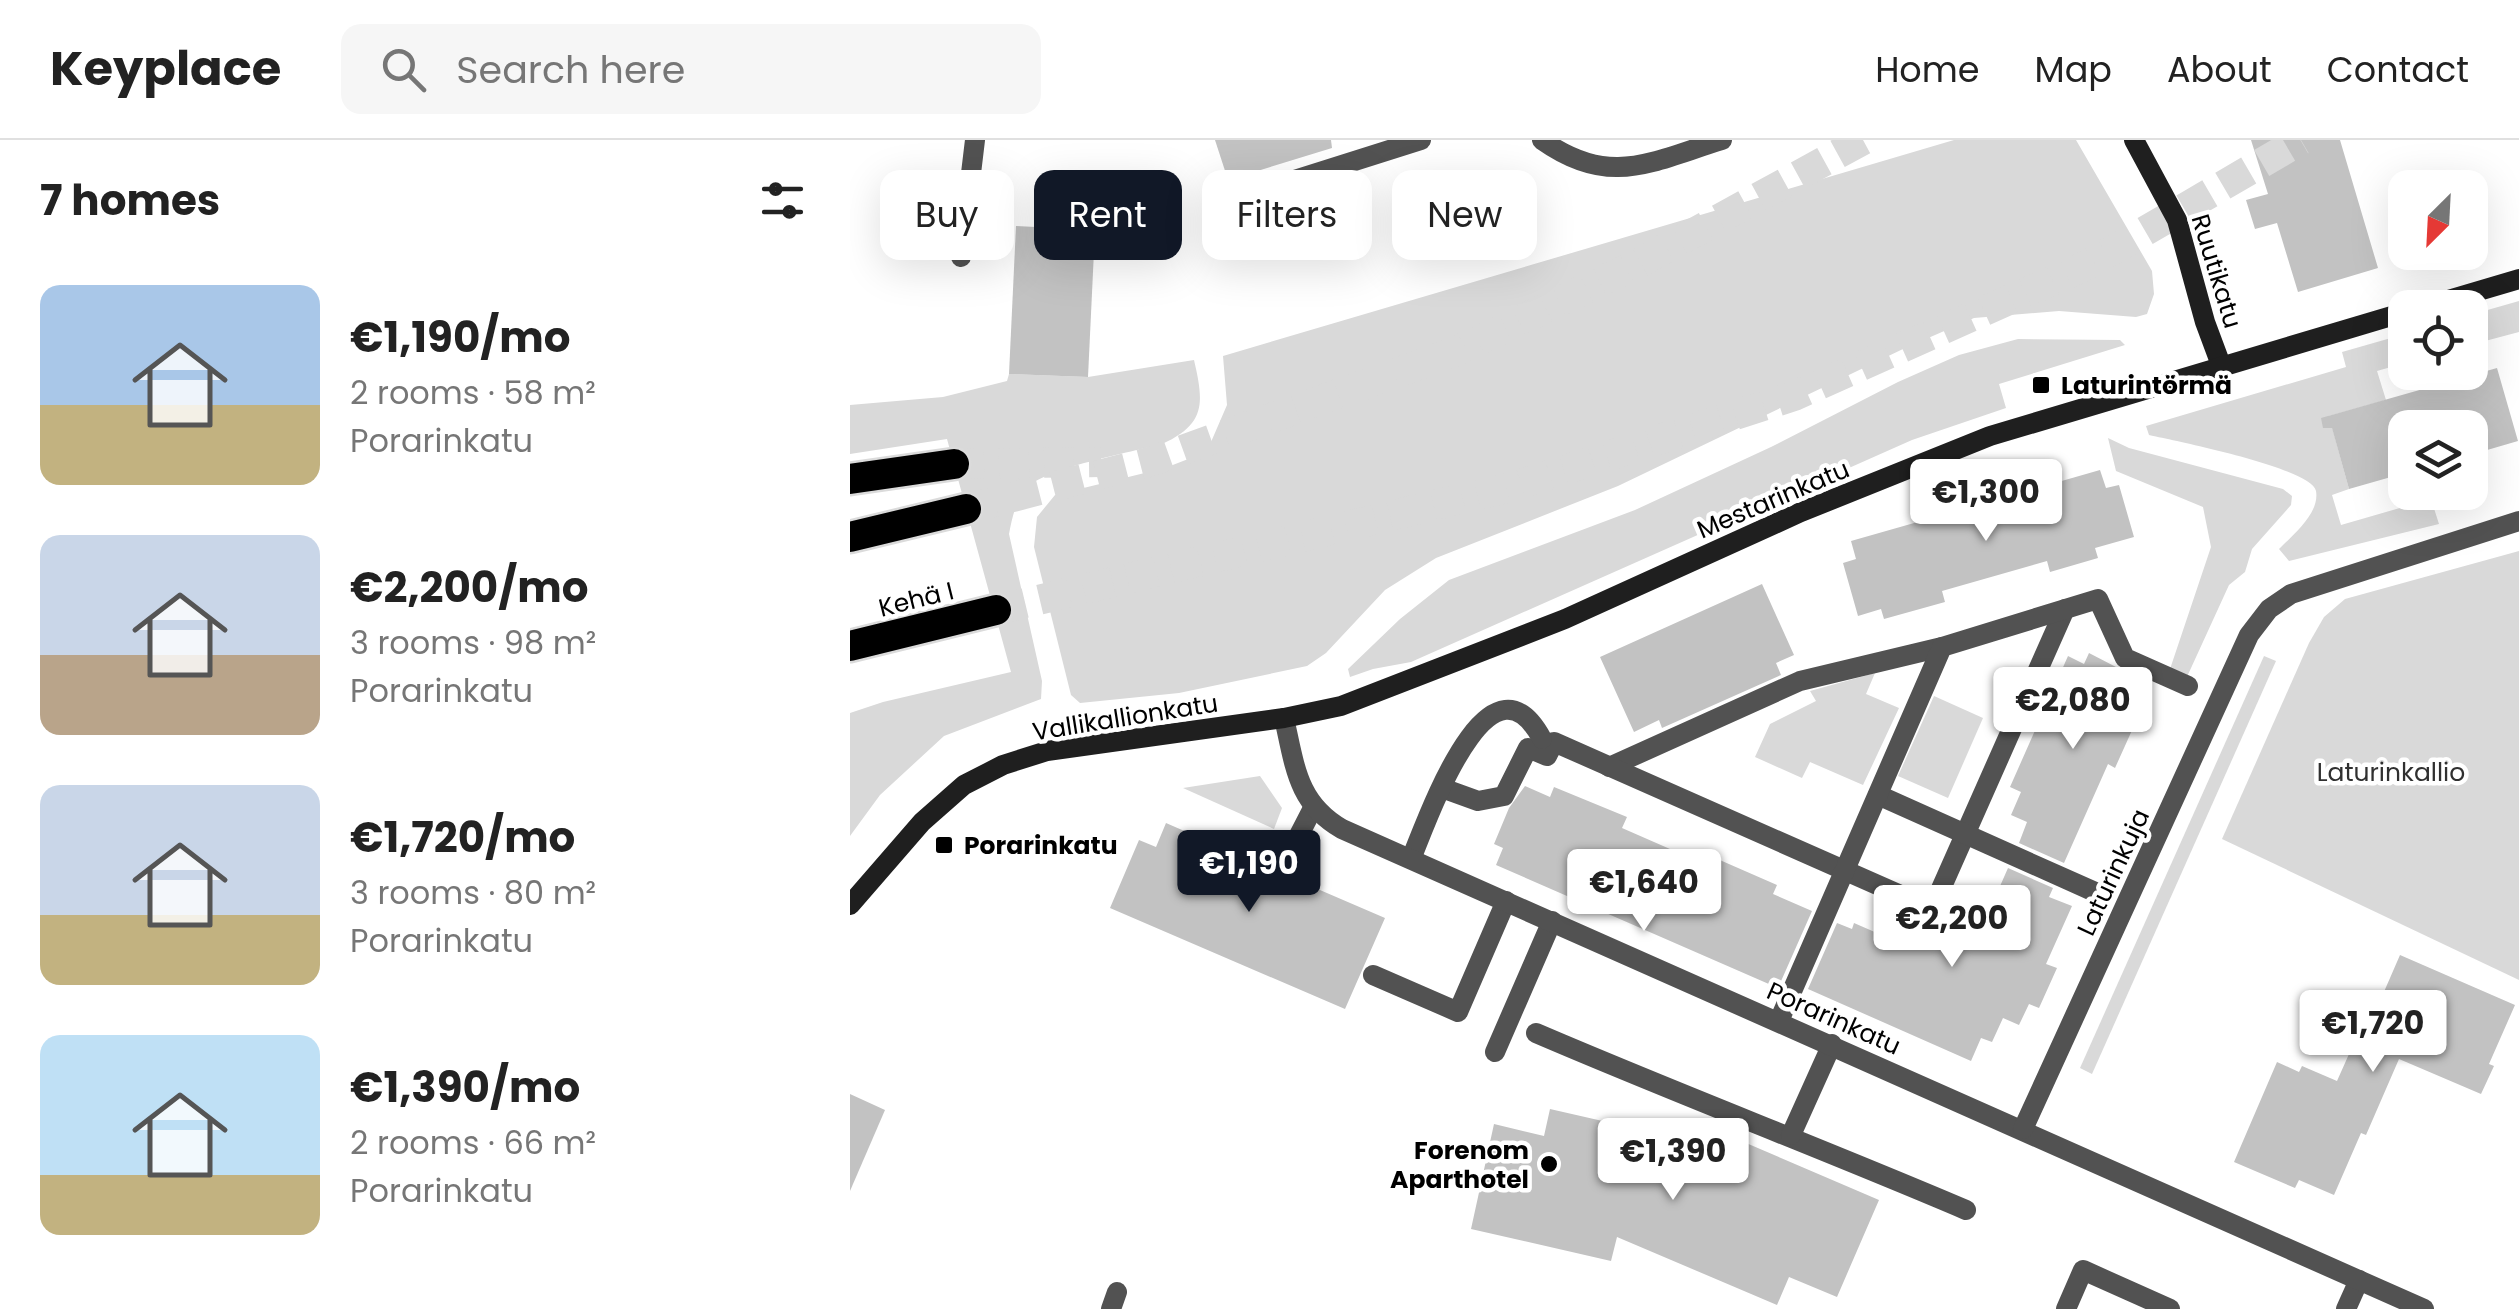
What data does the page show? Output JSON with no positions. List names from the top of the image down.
{
  "streets": {
    "highway": ["Kehä I"],
    "street": [
      "Ruutikatu",
      "Mestarinkatu",
      "Vallikallionkatu",
      "Laturinkuja",
      "Porarinkatu"
    ]
  },
  "crossings": [
    ["Ruutikatu", "Mestarinkatu"],
    ["Mestarinkatu", "Vallikallionkatu"],
    ["Laturinkuja", "Porarinkatu"]
  ],
  "parks": ["Laturinkallio"],
  "places": {
    "transit": ["Laturintörmä", "Porarinkatu"],
    "other": ["Forenom Aparthotel"]
  },
  "north": "bottom left",
  "page": {
    "header": "Keyplace",
    "search": "Search here",
    "nav": [
      "Home",
      "Map",
      "About",
      "Contact"
    ],
    "heading": "7 homes",
    "chip": [
      "Buy",
      "Rent",
      "Filters",
      "New"
    ],
    "list": [
      {
        "name": "€1,190/mo",
        "note": "2 rooms · 58 m² · Porarinkatu"
      },
      {
        "name": "€2,200/mo",
        "note": "3 rooms · 98 m² · Porarinkatu"
      },
      {
        "name": "€1,720/mo",
        "note": "3 rooms · 80 m² · Porarinkatu"
      },
      {
        "name": "€1,390/mo",
        "note": "2 rooms · 66 m² · Porarinkatu"
      }
    ],
    "price": [
      "€1,300",
      "€2,080",
      "€1,190",
      "€1,640",
      "€2,200",
      "€1,720",
      "€1,390"
    ]
  }
}
